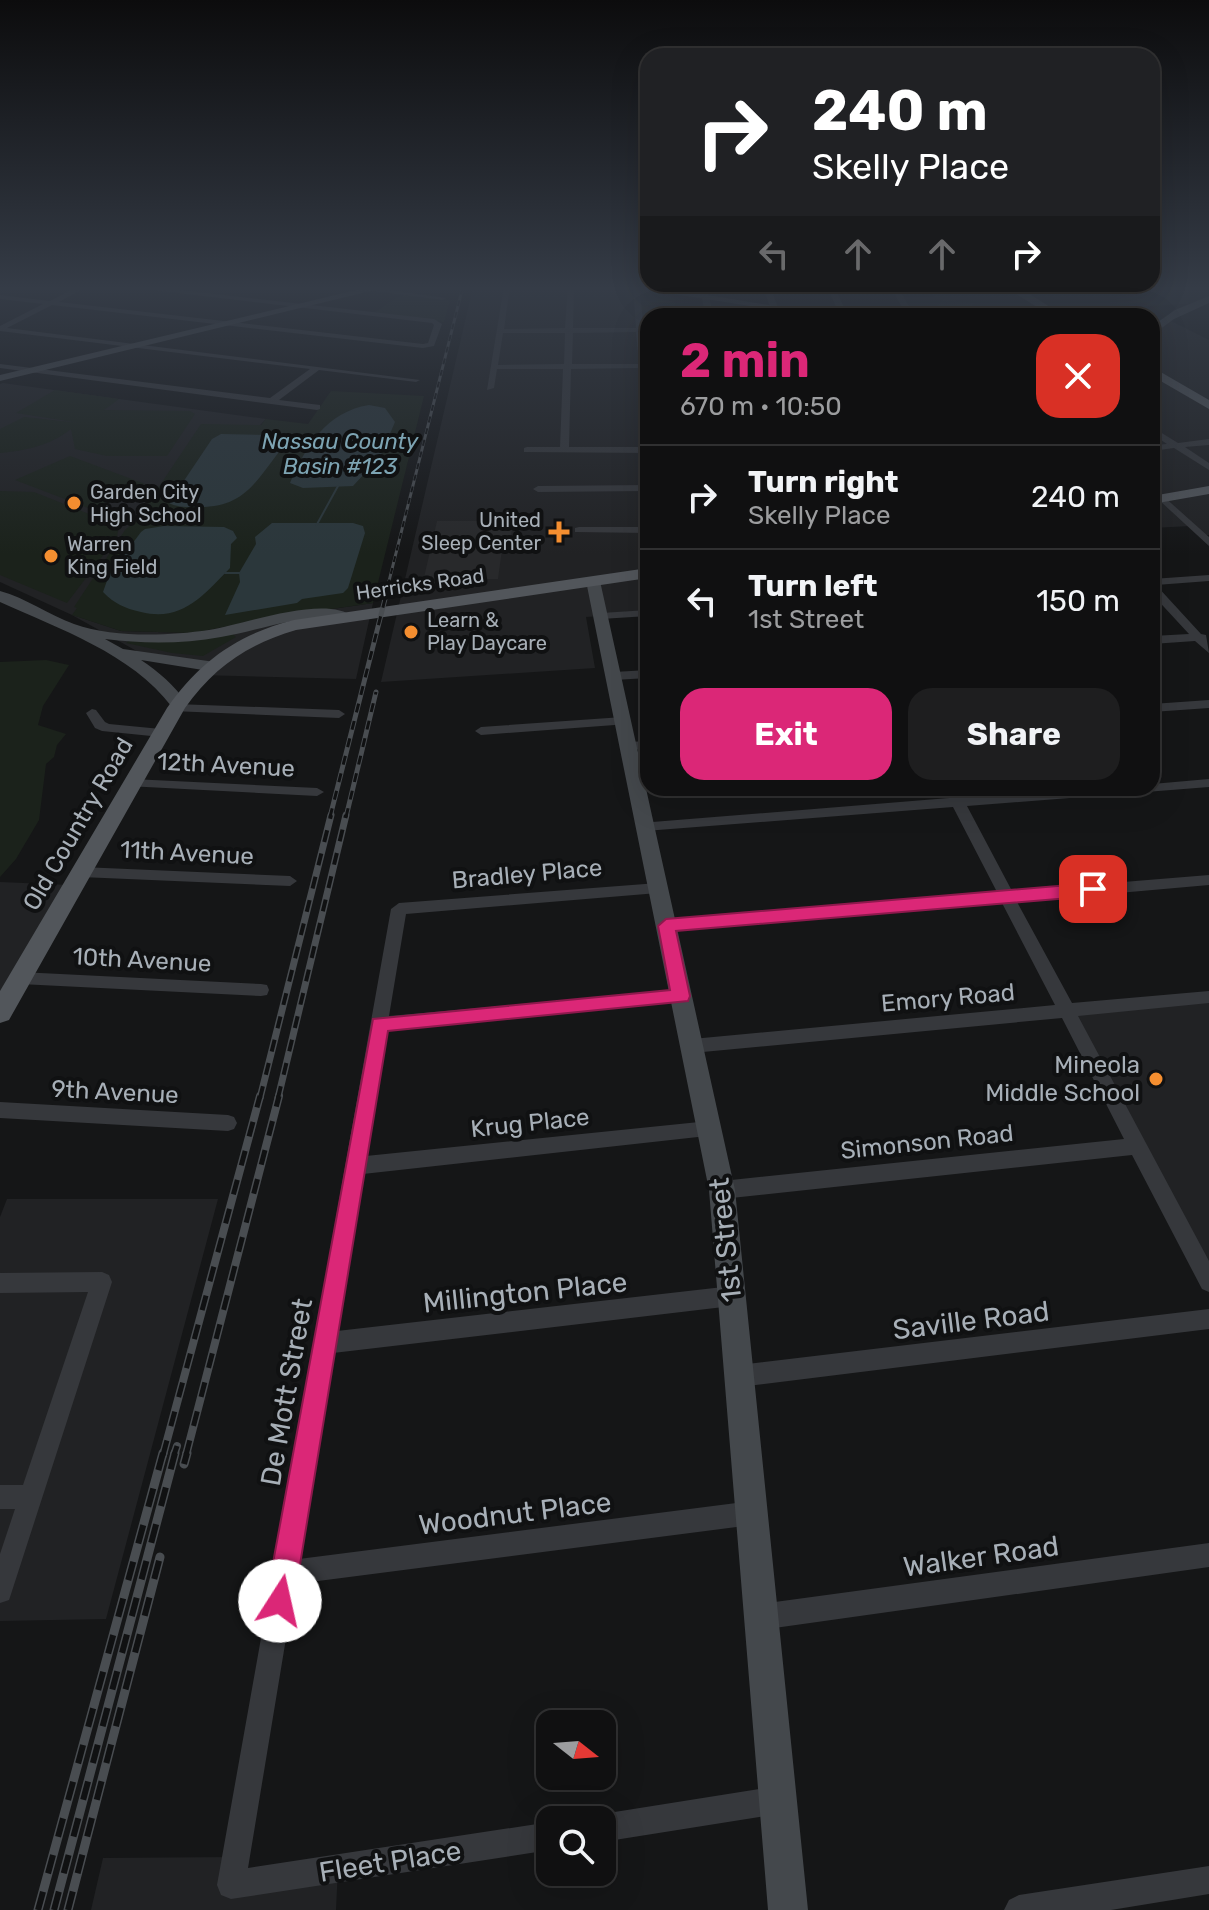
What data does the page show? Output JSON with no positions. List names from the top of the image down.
{
  "streets": {
    "main road": ["Herricks Road", "Old Country Road"],
    "street": [
      "12th Avenue",
      "11th Avenue",
      "Bradley Place",
      "10th Avenue",
      "Emory Road",
      "9th Avenue",
      "Krug Place",
      "Simonson Road",
      "1st Street",
      "Millington Place",
      "Saville Road",
      "De Mott Street",
      "Woodnut Place",
      "Walker Road",
      "Fleet Place"
    ]
  },
  "crossings": [
    ["Herricks Road", "Old Country Road"],
    ["Herricks Road", "1st Street"],
    ["12th Avenue", "Old Country Road"],
    ["Old Country Road", "11th Avenue"],
    ["Old Country Road", "10th Avenue"],
    ["Bradley Place", "1st Street"],
    ["Bradley Place", "De Mott Street"],
    ["Emory Road", "1st Street"],
    ["Krug Place", "1st Street"],
    ["Krug Place", "De Mott Street"],
    ["Simonson Road", "1st Street"],
    ["1st Street", "Millington Place"],
    ["1st Street", "Saville Road"],
    ["1st Street", "Woodnut Place"],
    ["1st Street", "Walker Road"],
    ["Millington Place", "De Mott Street"],
    ["De Mott Street", "Woodnut Place"],
    ["De Mott Street", "Fleet Place"]
  ],
  "water": ["Nassau County Basin #123"],
  "places": {
    "other": [
      "Garden City High School",
      "Warren King Field",
      "Learn & Play Daycare",
      "Mineola Middle School"
    ],
    "health": ["United Sleep Center"]
  },
  "north": "right",
  "page": {
    "turn": ["240 m", "Skelly Place"],
    "heading": ["2 min", "670 m · 10:50"],
    "list": [
      {
        "name": "Turn right",
        "note": "Skelly Place",
        "value": "240 m"
      },
      {
        "name": "Turn left",
        "note": "1st Street",
        "value": "150 m"
      }
    ],
    "buttons": ["Exit", "Share"]
  }
}
